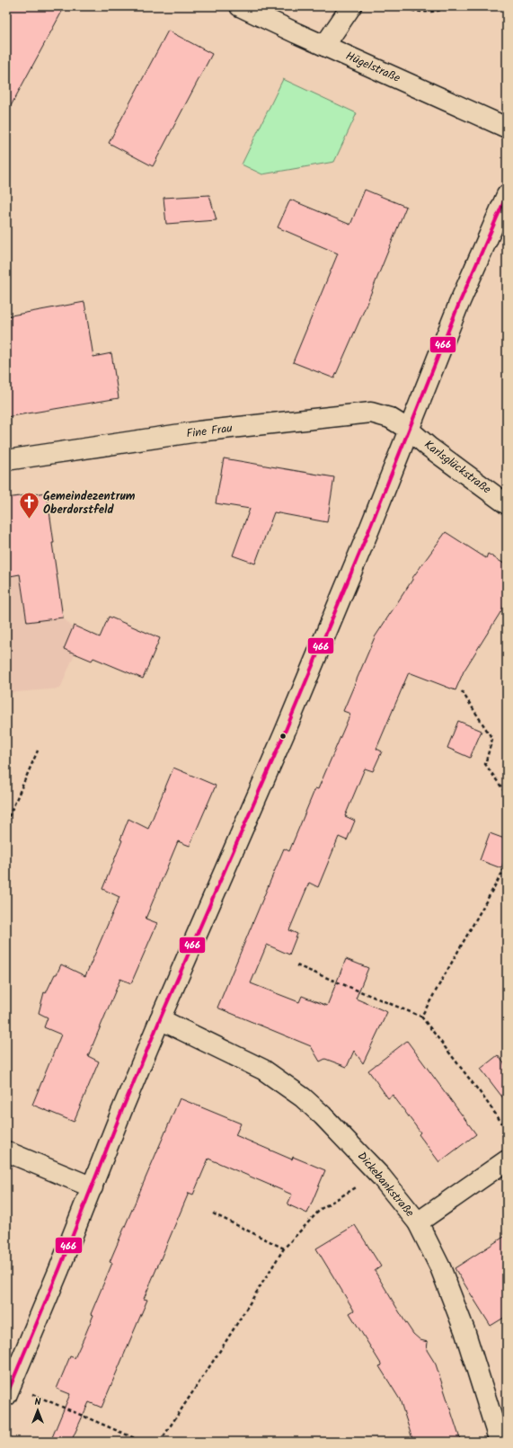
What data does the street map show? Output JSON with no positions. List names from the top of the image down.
{
  "streets": {
    "street": [
      "Hügelstraße",
      "Fine Frau",
      "Karlsglückstraße",
      "Dickebankstraße"
    ]
  },
  "crossings": [
    ["Fine Frau", "Karlsglückstraße"]
  ],
  "places": {
    "church": ["Gemeindezentrum Oberdorstfeld"]
  },
  "lines": ["transit line 466"],
  "north": "top"
}
